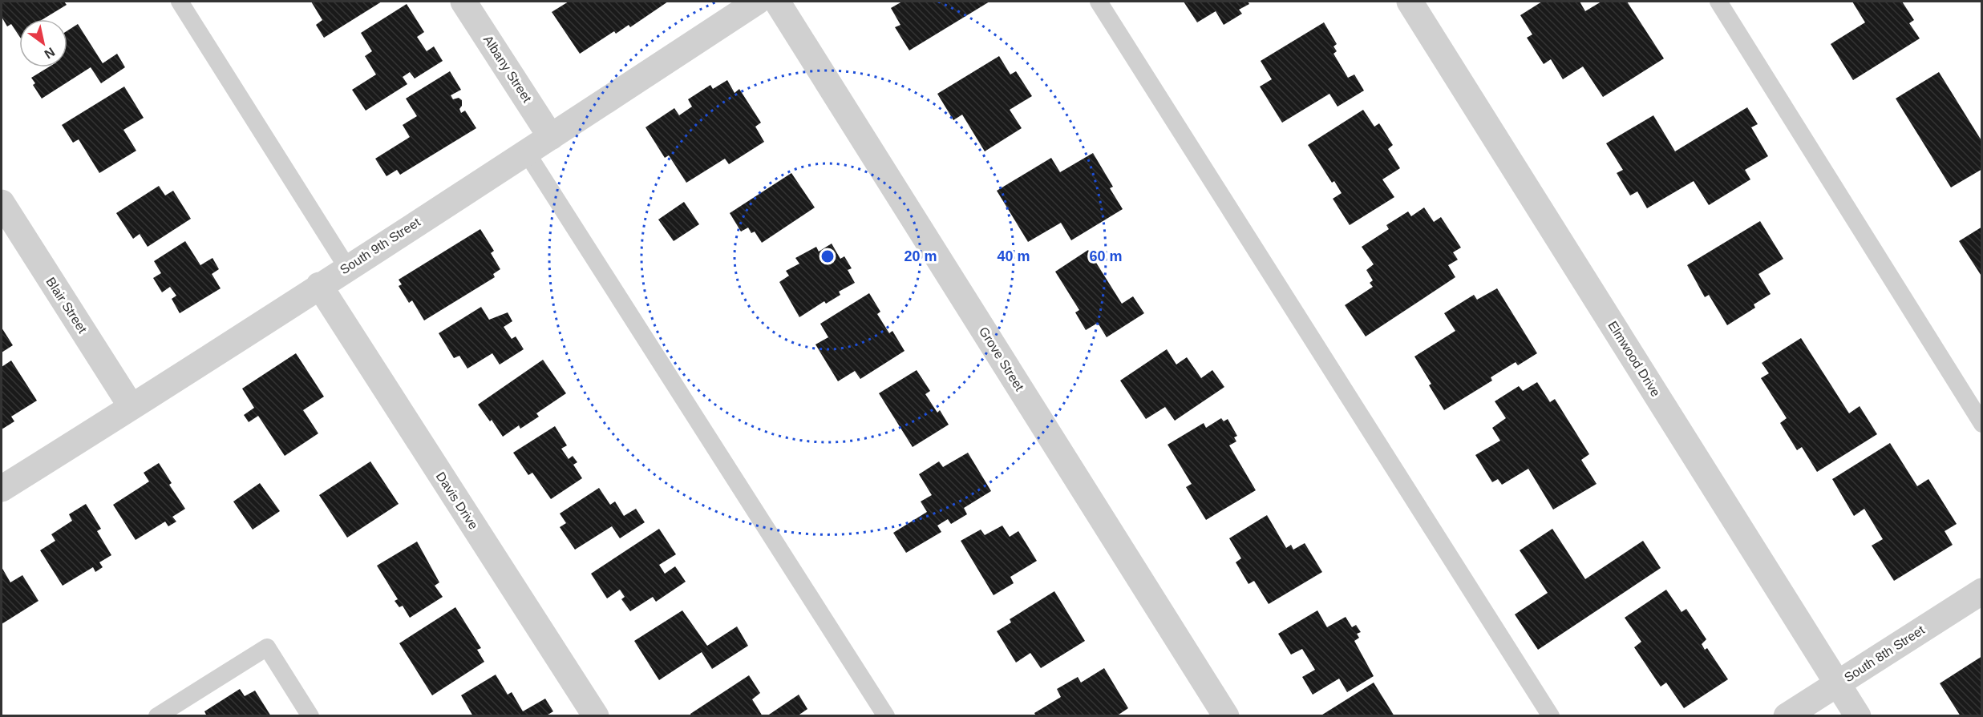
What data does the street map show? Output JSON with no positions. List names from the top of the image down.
{
  "streets": {
    "street": [
      "Albany Street",
      "South 9th Street",
      "Blair Street",
      "Grove Street",
      "Elmwood Drive",
      "Davis Drive",
      "South 8th Street"
    ]
  },
  "crossings": [
    ["Albany Street", "South 9th Street"],
    ["South 9th Street", "Blair Street"],
    ["South 9th Street", "Davis Drive"],
    ["Elmwood Drive", "South 8th Street"]
  ],
  "north": "bottom right",
  "rings": ["20 m", "40 m", "60 m"]
}
